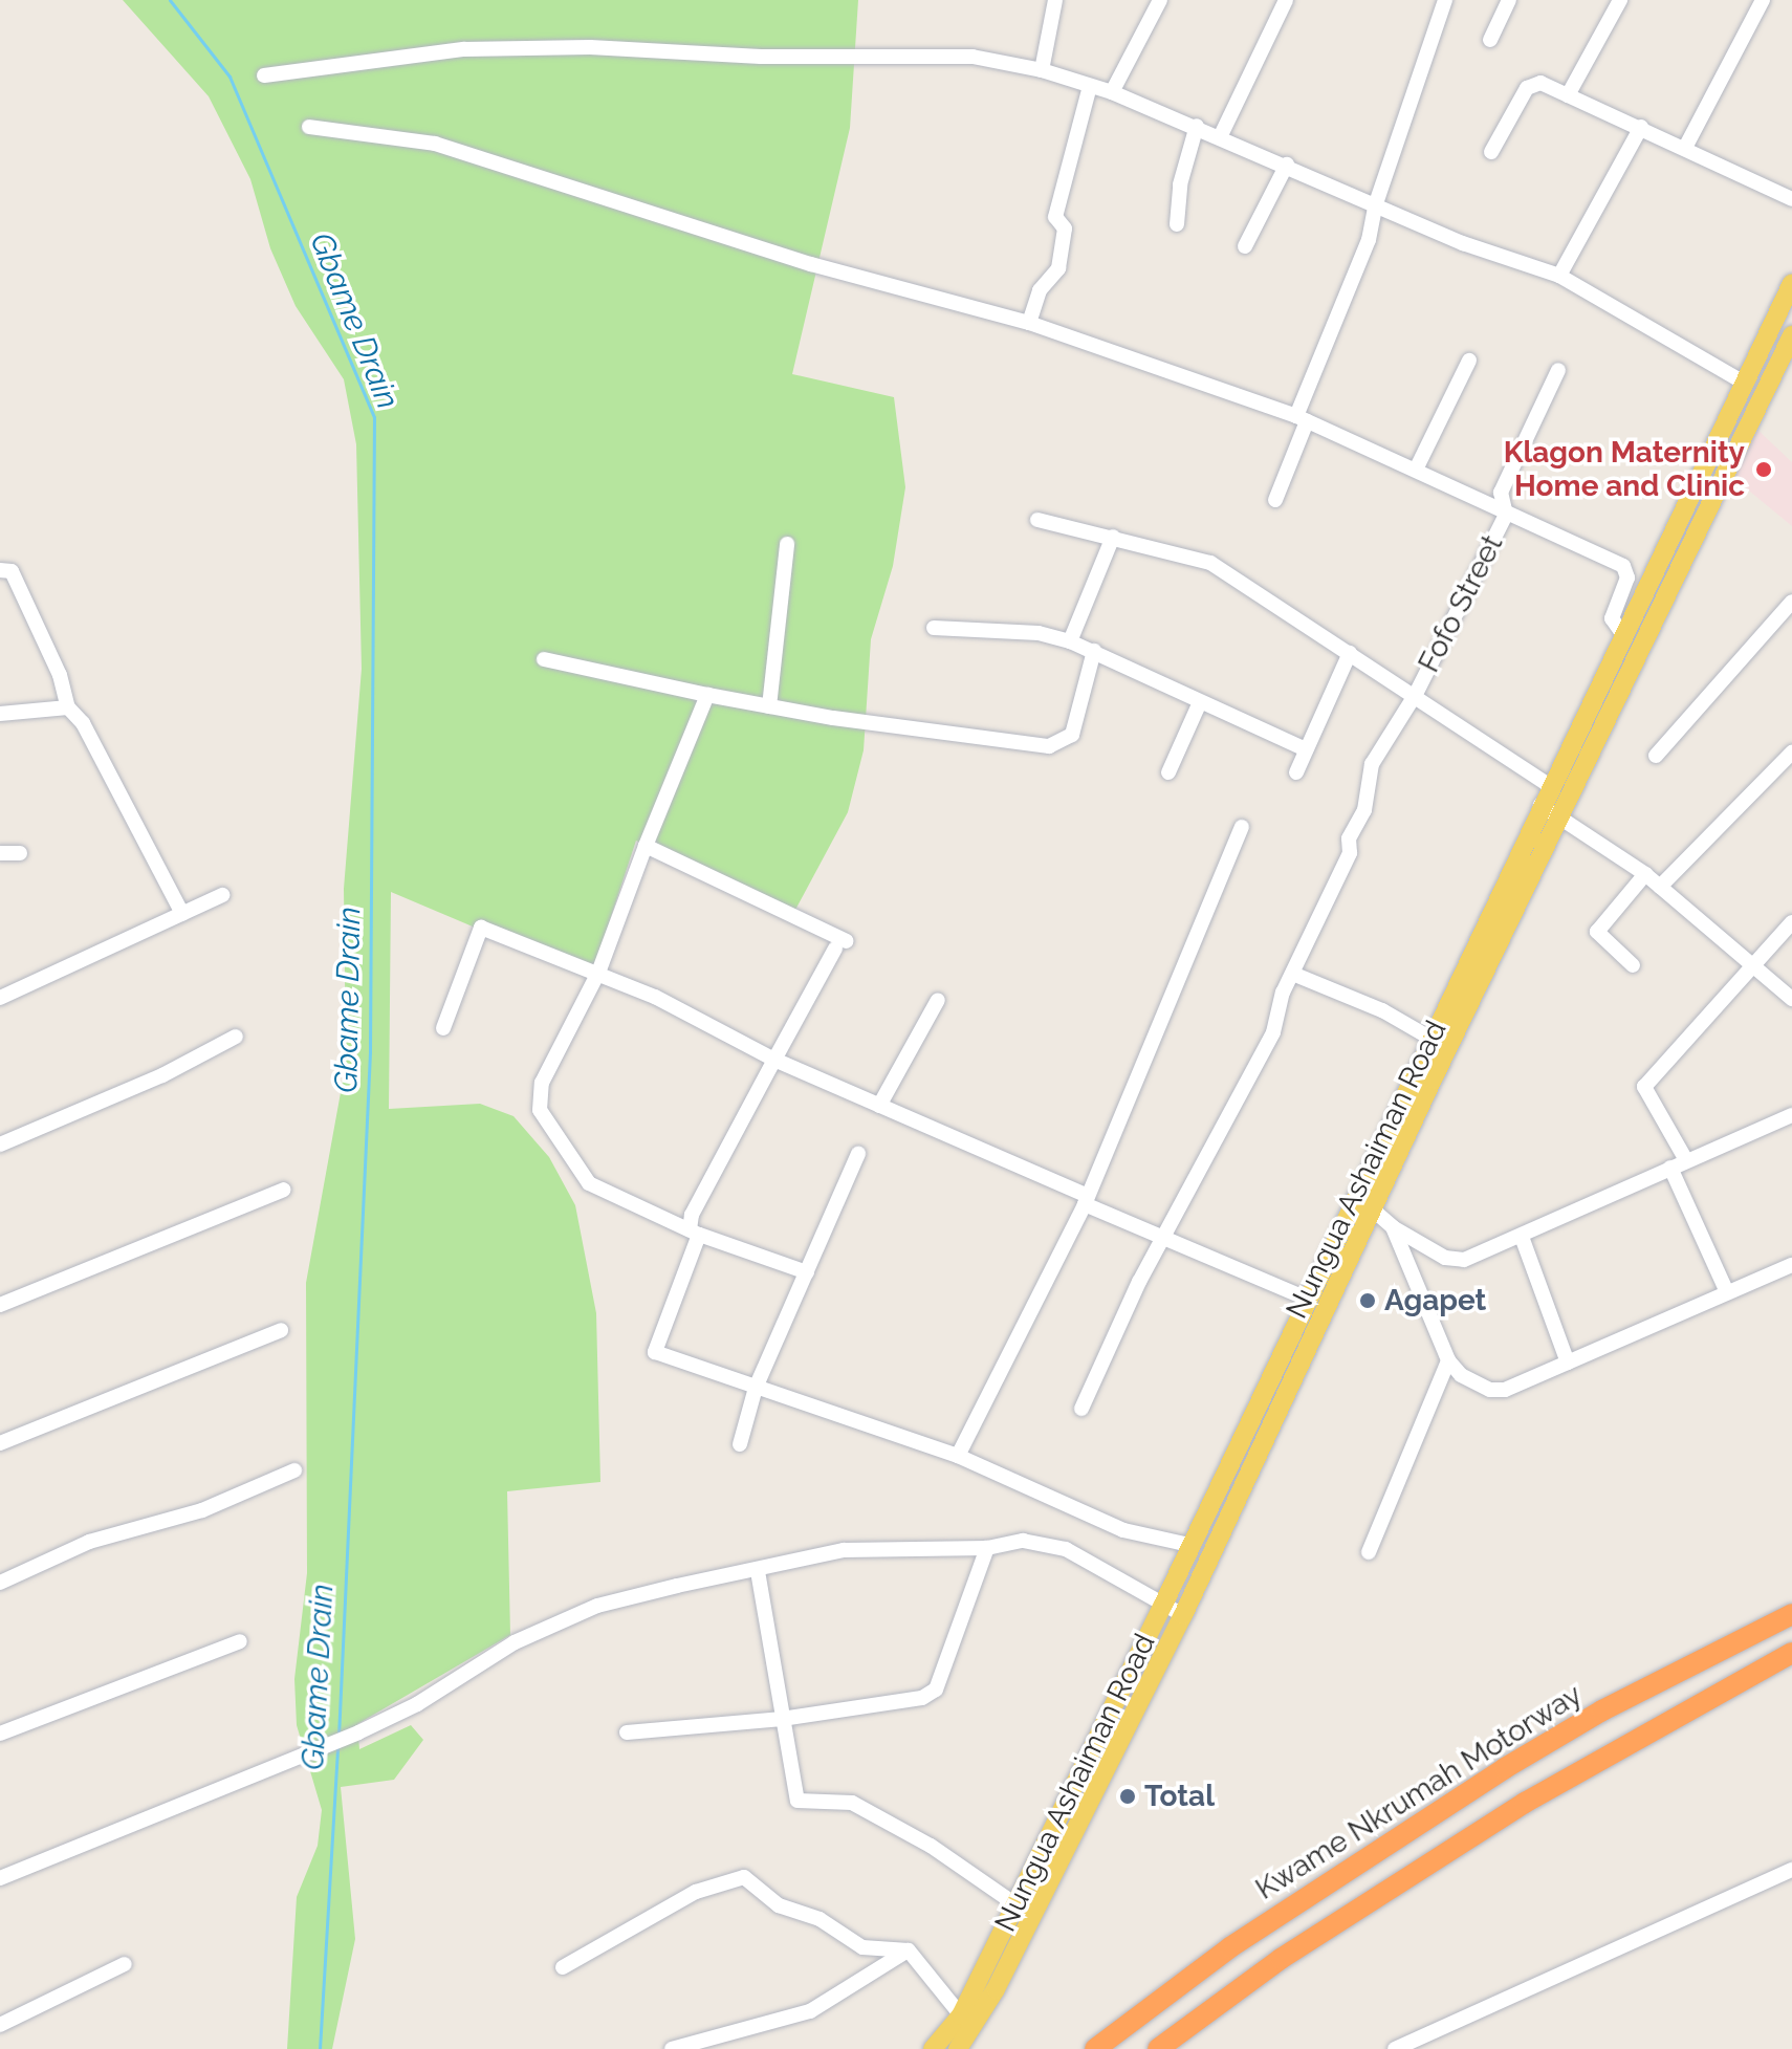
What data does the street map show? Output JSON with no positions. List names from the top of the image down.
{
  "streets": {
    "highway": ["Kwame Nkrumah Motorway"],
    "main road": ["Nungua Ashaiman Road"],
    "street": ["Fofo Street"]
  },
  "water": ["Gbame Drain"],
  "places": ["Klagon Maternity Home and Clinic", "Agapet", "Total"]
}
